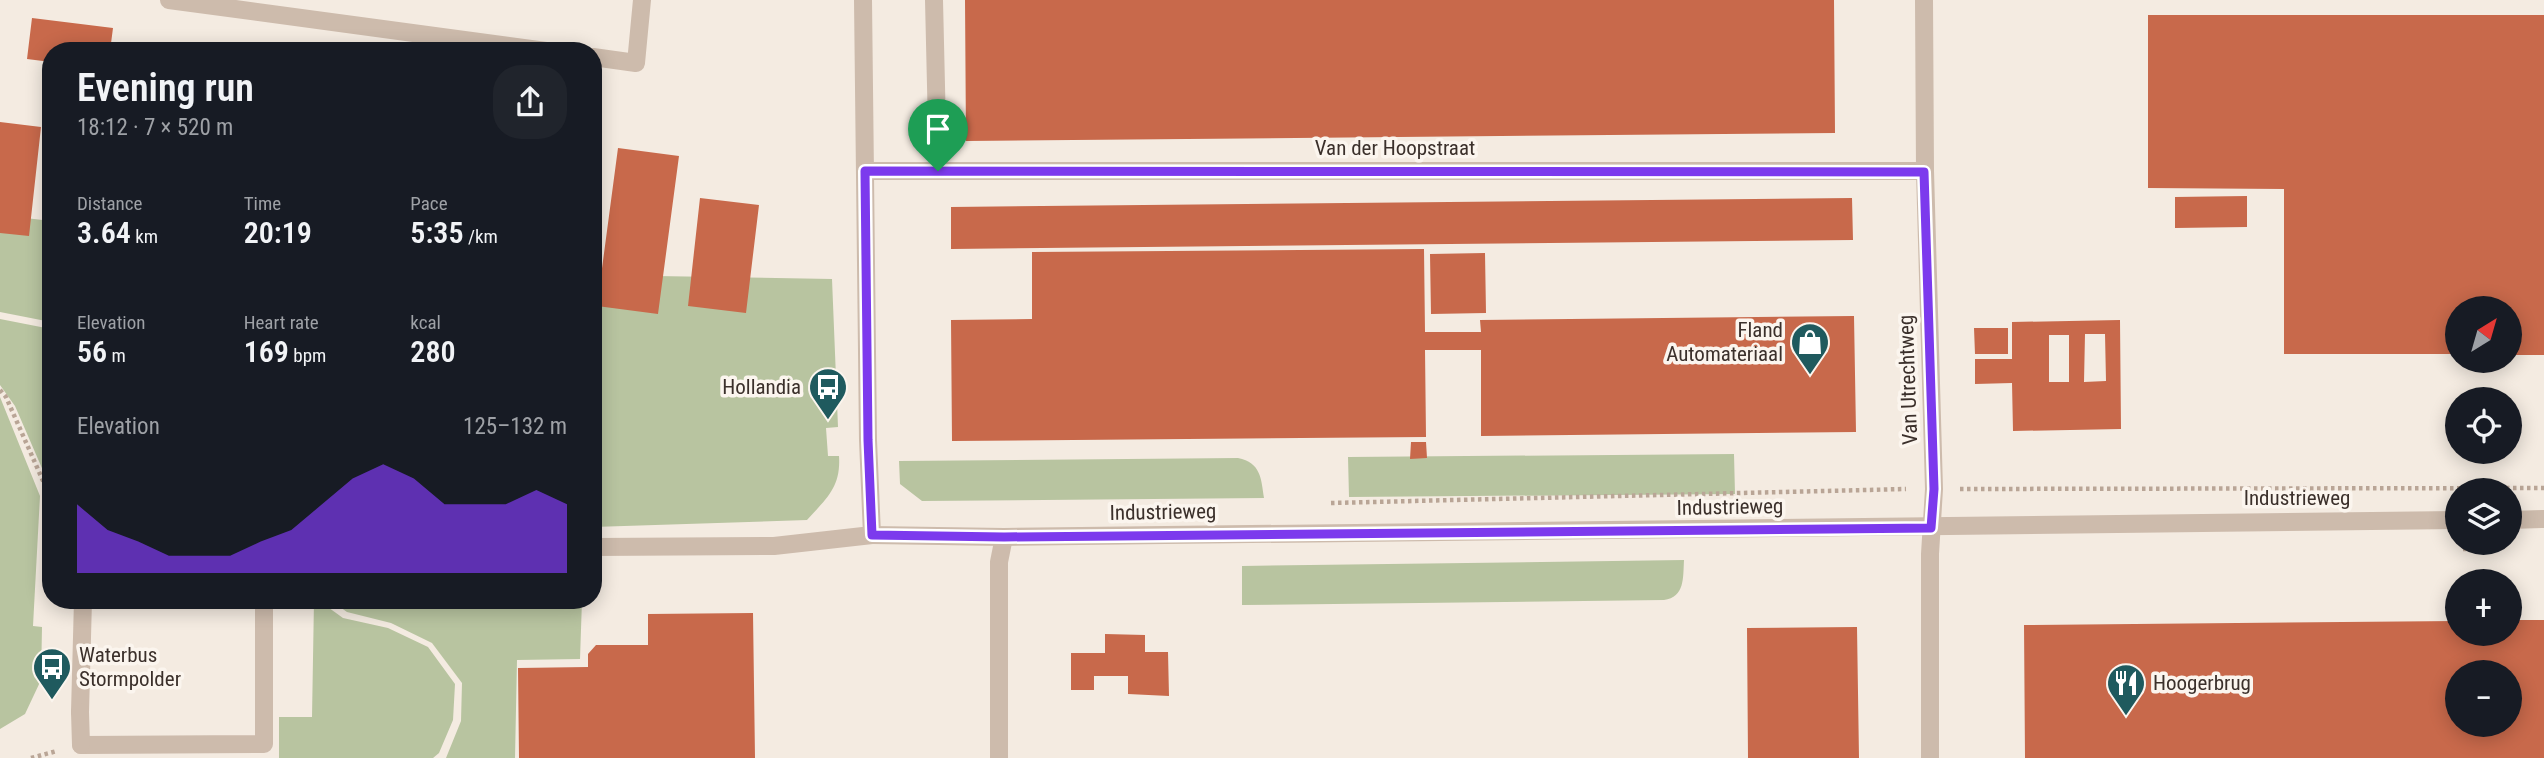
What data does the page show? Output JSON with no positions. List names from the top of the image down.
{
  "streets": {
    "street": ["Van der Hoopstraat", "Van Utrechtweg", "Industrieweg"]
  },
  "crossings": [
    ["Van der Hoopstraat", "Van Utrechtweg"],
    ["Van Utrechtweg", "Industrieweg"]
  ],
  "places": {
    "shop": ["Fland Automateriaal"],
    "bus stop": ["Hollandia", "Waterbus Stormpolder"],
    "restaurant": ["Hoogerbrug"]
  },
  "north": "top right",
  "page": {
    "heading": ["Evening run", "18:12 · 7 × 520 m"],
    "stats": [
      ["Distance", "3.64 km"],
      ["Time", "20:19"],
      ["Pace", "5:35 /km"],
      ["Elevation", "56 m"],
      ["Heart rate", "169 bpm"],
      ["kcal", "280"]
    ],
    "map_buttons": ["+", "−"],
    "chart": ["Elevation", "125–132 m"]
  }
}
